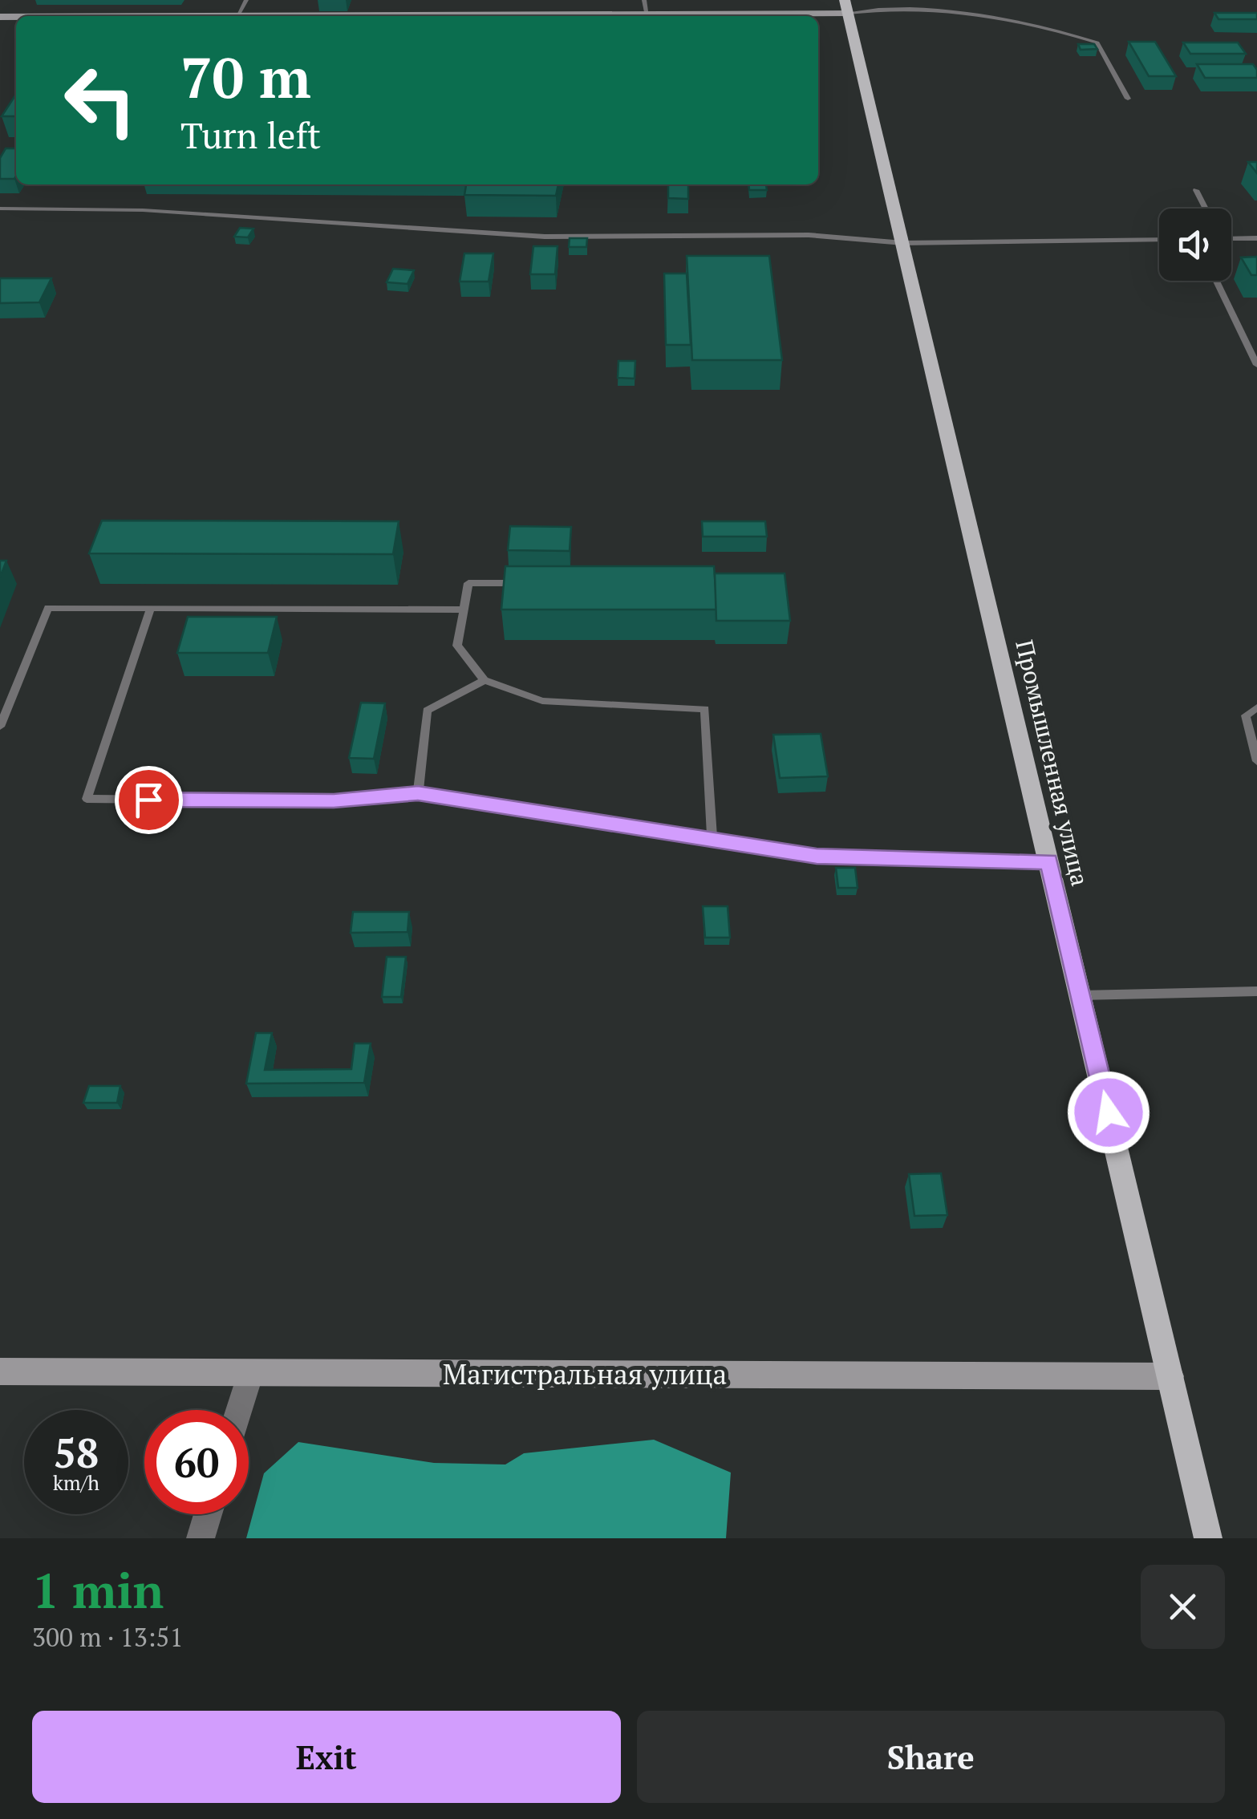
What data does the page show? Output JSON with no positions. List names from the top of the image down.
{
  "streets": {
    "main road": ["Промышленная улица"],
    "street": ["Магистральная улица"]
  },
  "crossings": [
    ["Промышленная улица", "Магистральная улица"]
  ],
  "page": {
    "turn": ["70 m", "Turn left"],
    "speed": "58 km/h",
    "limit": "60",
    "heading": ["1 min", "300 m · 13:51"],
    "buttons": ["Exit", "Share"]
  }
}
